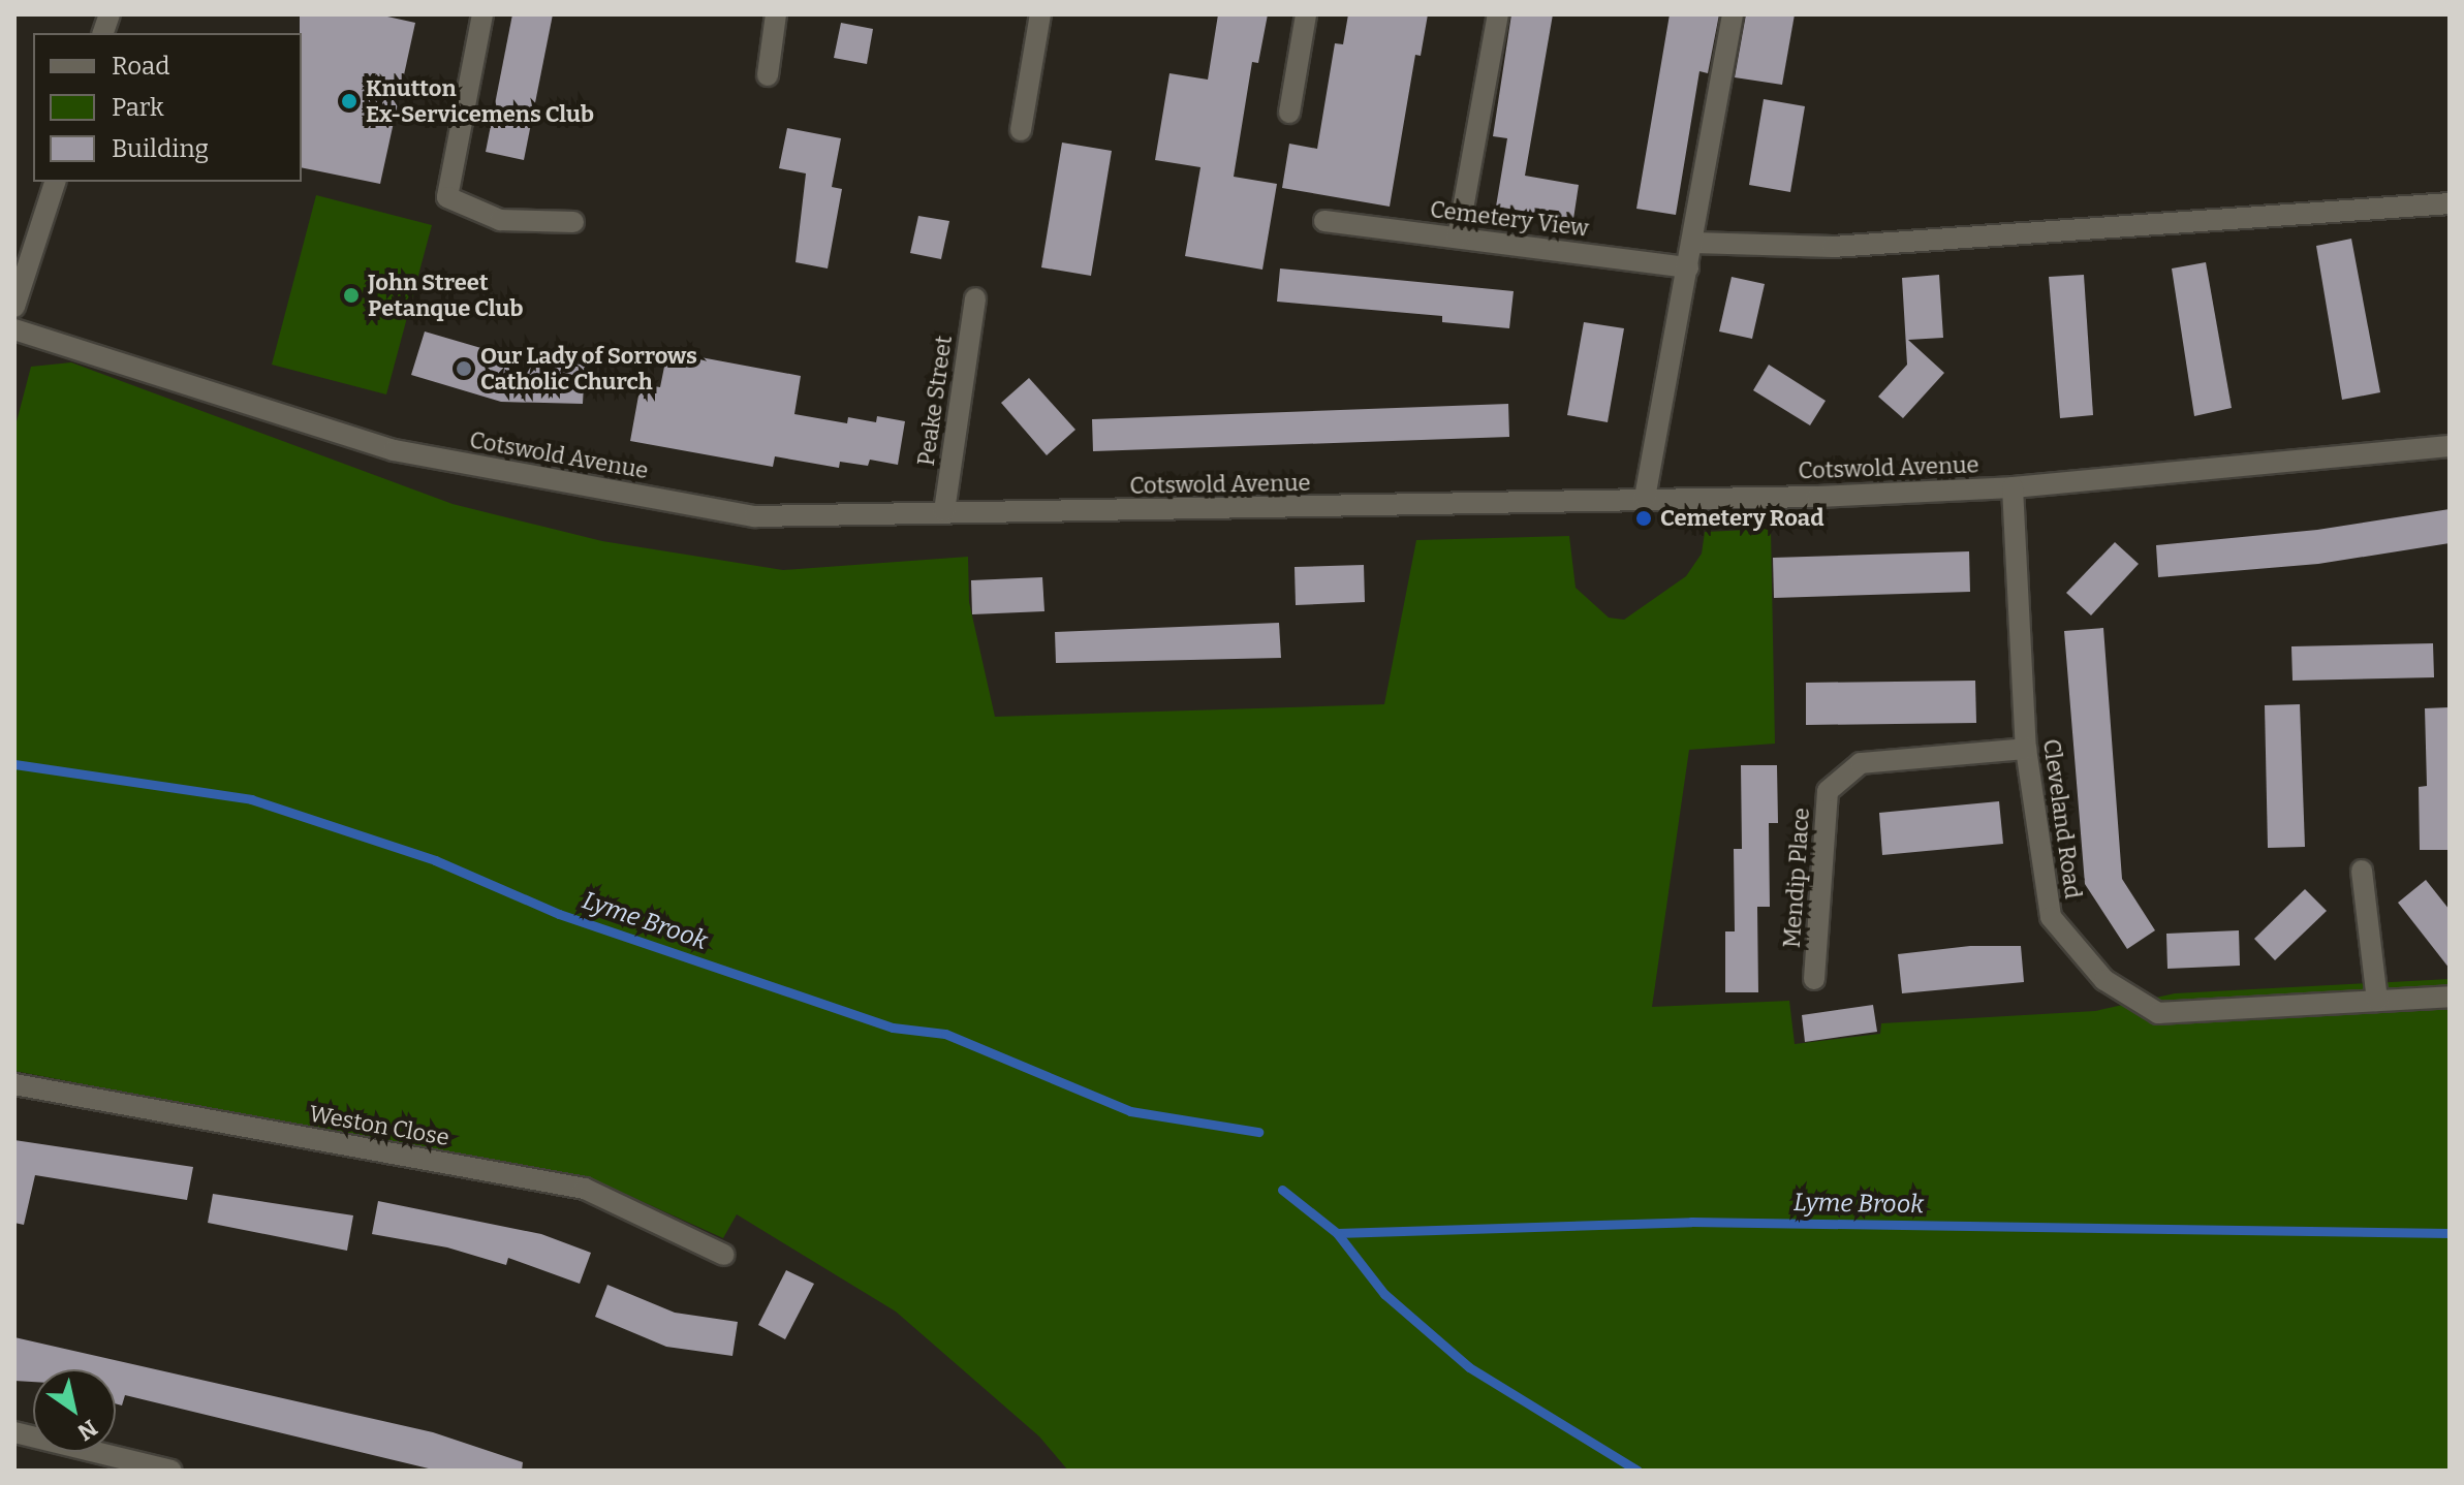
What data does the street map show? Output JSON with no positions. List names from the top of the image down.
{
  "streets": {
    "street": [
      "Cemetery View",
      "Peake Street",
      "Cotswold Avenue",
      "Cleveland Road",
      "Mendip Place",
      "Weston Close"
    ]
  },
  "crossings": [
    ["Peake Street", "Cotswold Avenue"],
    ["Cotswold Avenue", "Cleveland Road"],
    ["Cleveland Road", "Mendip Place"]
  ],
  "water": ["Lyme Brook"],
  "places": [
    "Knutton Ex-Servicemens Club",
    "John Street Petanque Club",
    "Our Lady of Sorrows Catholic Church",
    "Cemetery Road"
  ],
  "legend": ["Road", "Park", "Building"],
  "north": "bottom right"
}
